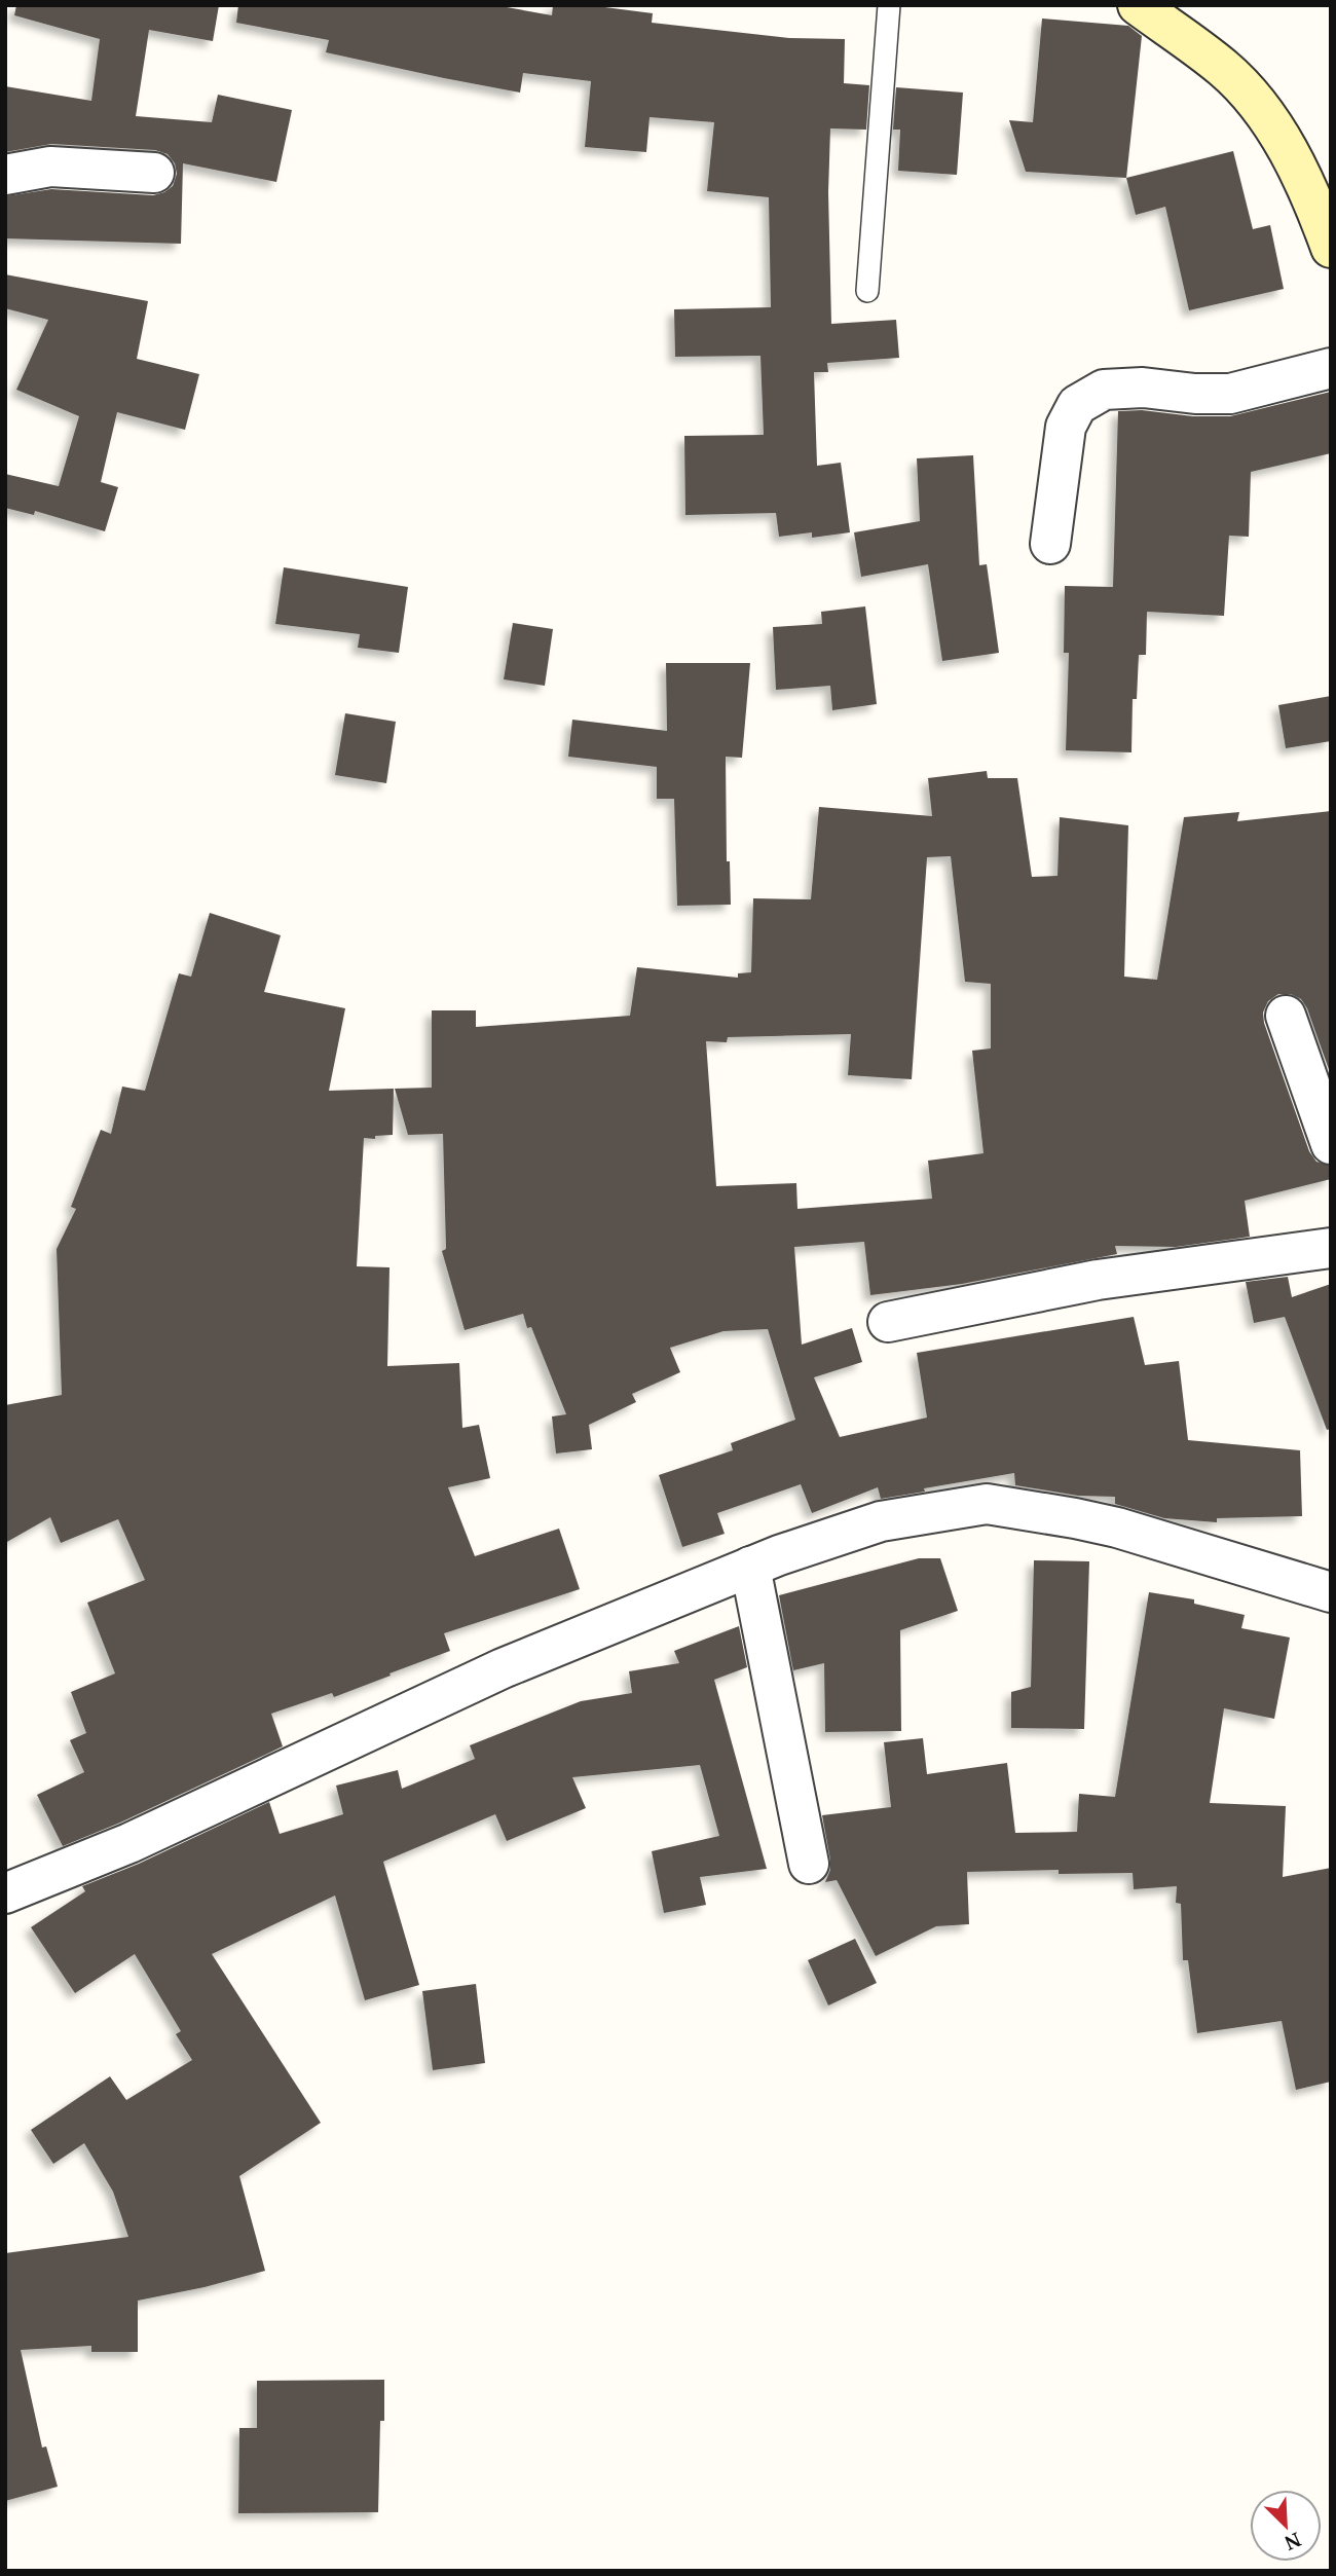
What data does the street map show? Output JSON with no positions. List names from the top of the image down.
{
  "north": "bottom right"
}
